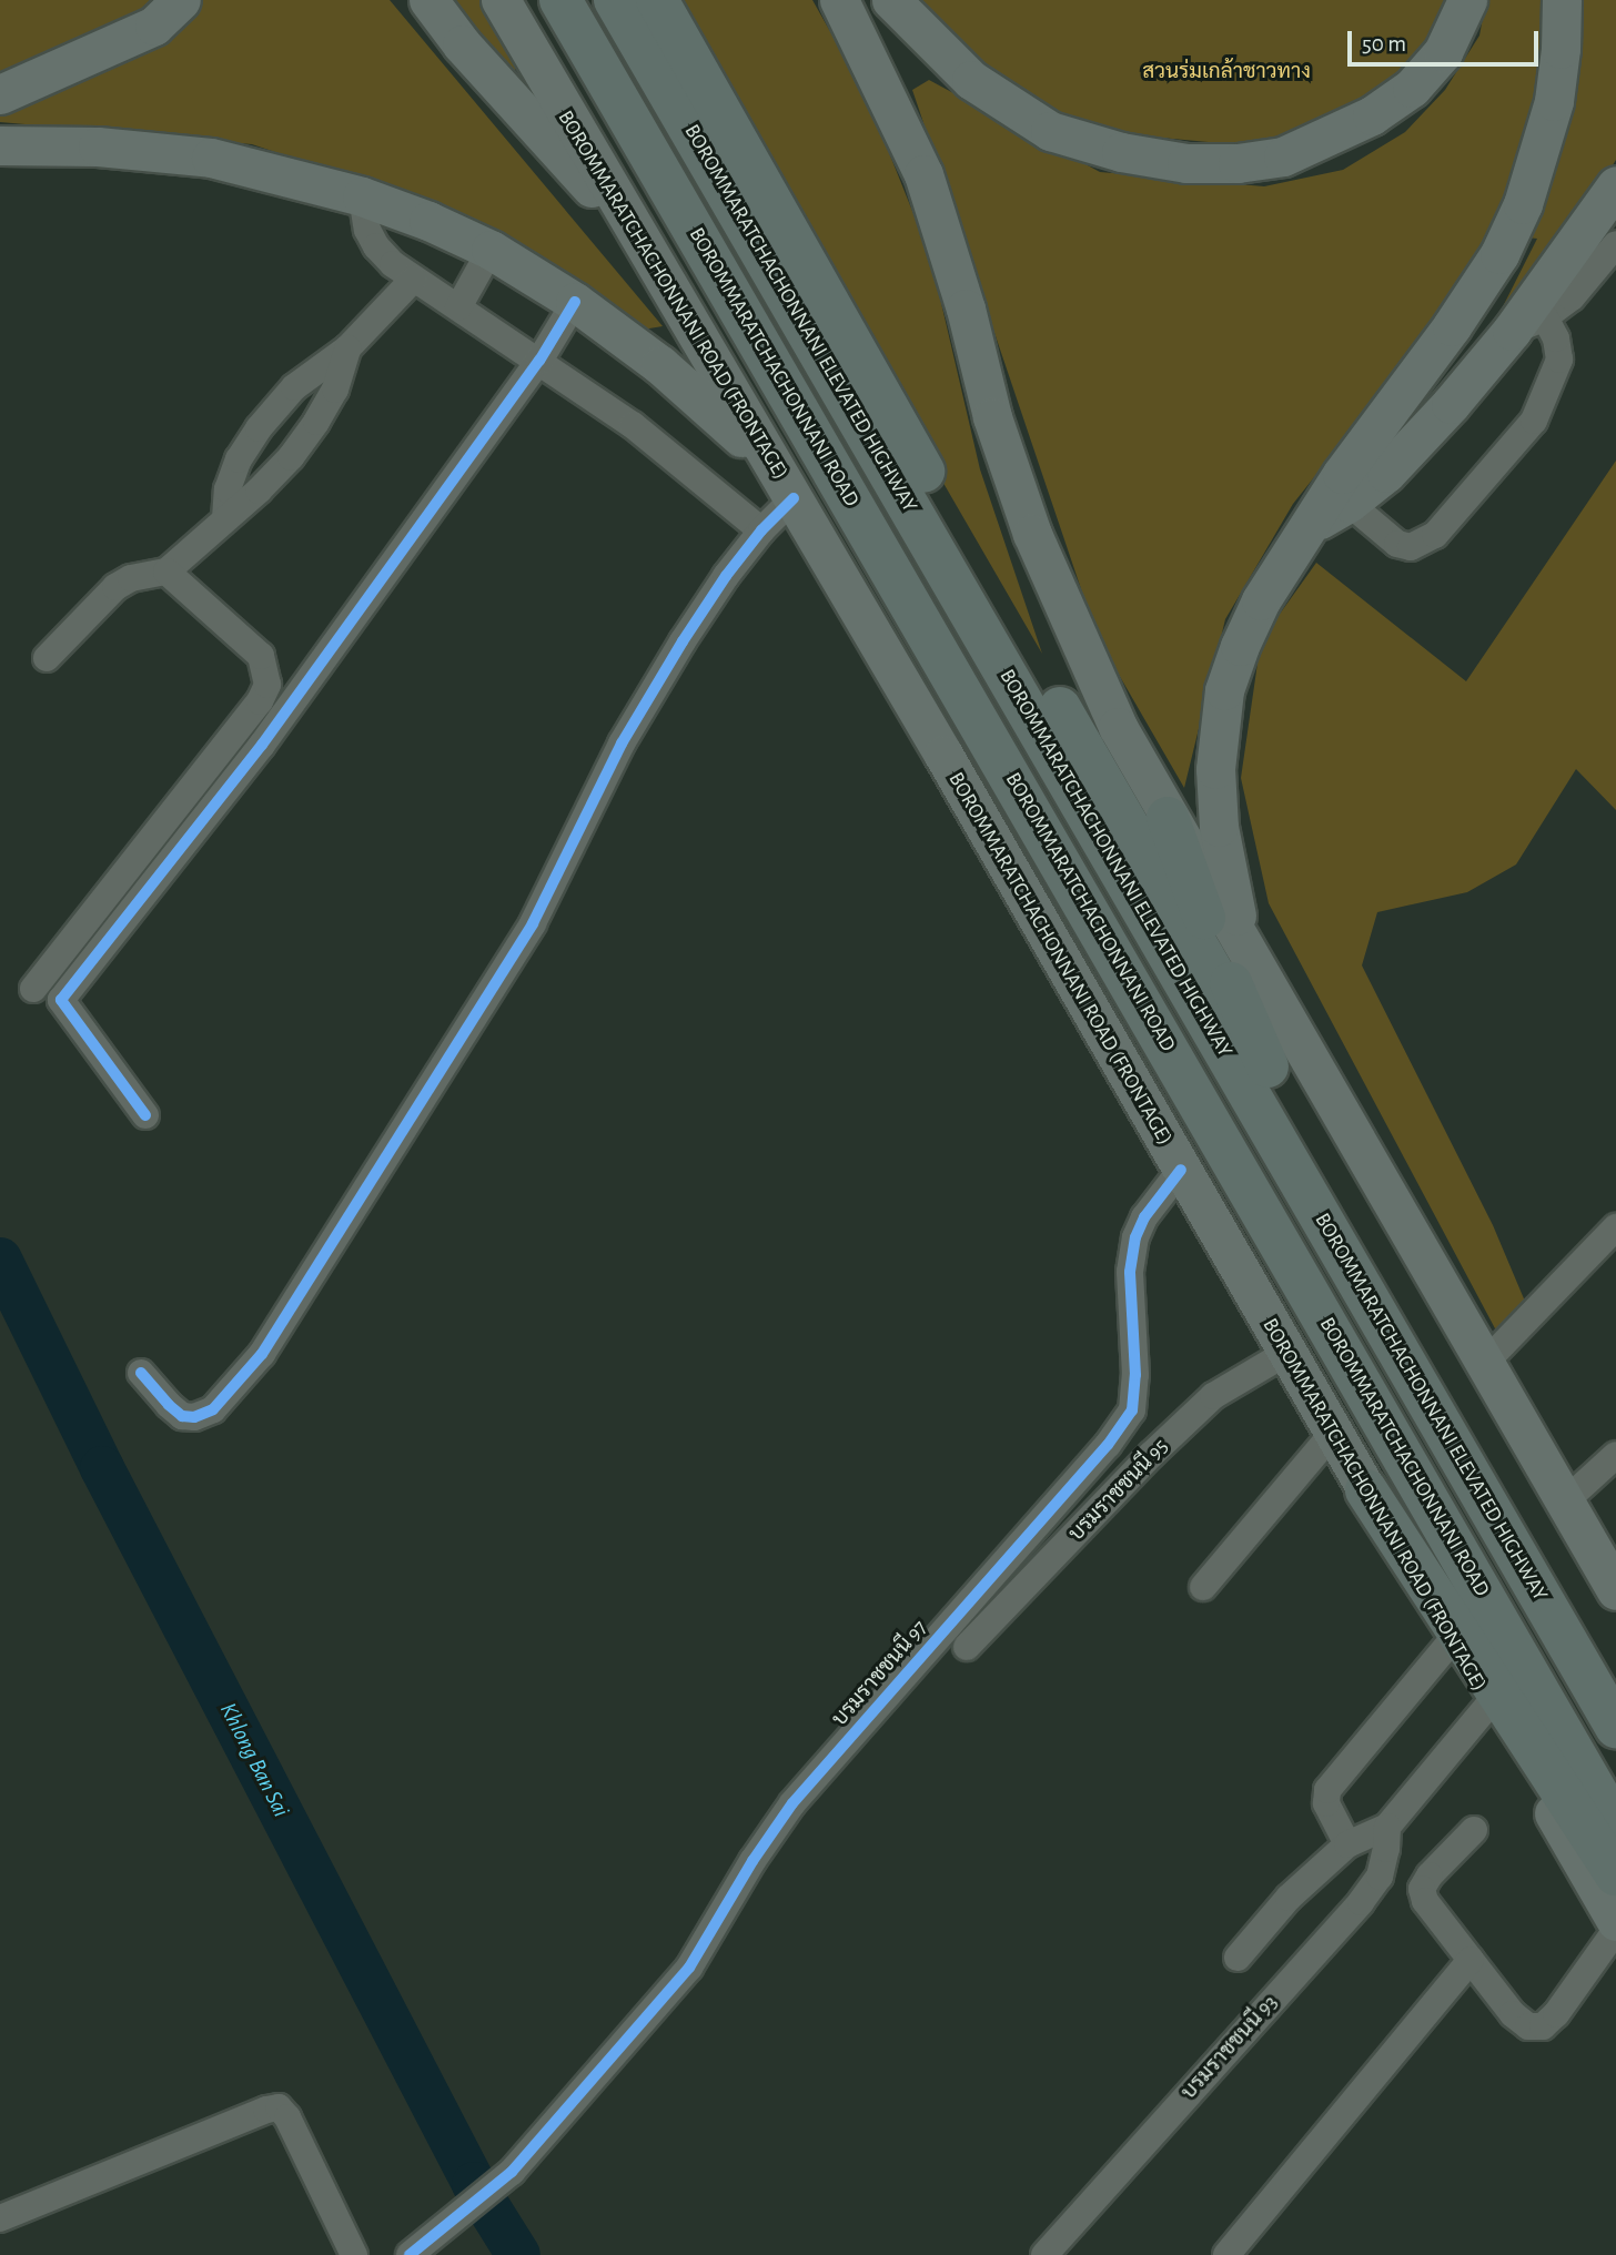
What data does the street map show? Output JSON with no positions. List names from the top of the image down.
{
  "streets": {
    "main road": ["BOROMMARATCHACHONNANI ROAD (FRONTAGE)", "BOROMMARATCHACHONNANI ELEVATED HIGHWAY", "BOROMMARATCHACHONNANI ROAD"],
    "street": ["บรมราชชนนี 95", "บรมราชชนนี 97", "บรมราชชนนี 93"]
  },
  "crossings": [
    ["BOROMMARATCHACHONNANI ROAD (FRONTAGE)", "บรมราชชนนี 95"],
    ["BOROMMARATCHACHONNANI ROAD (FRONTAGE)", "บรมราชชนนี 97"]
  ],
  "water": ["Khlong Ban Sai"],
  "parks": ["สวนร่มเกล้าชาวทาง"],
  "scale_bar": "50 m"
}
